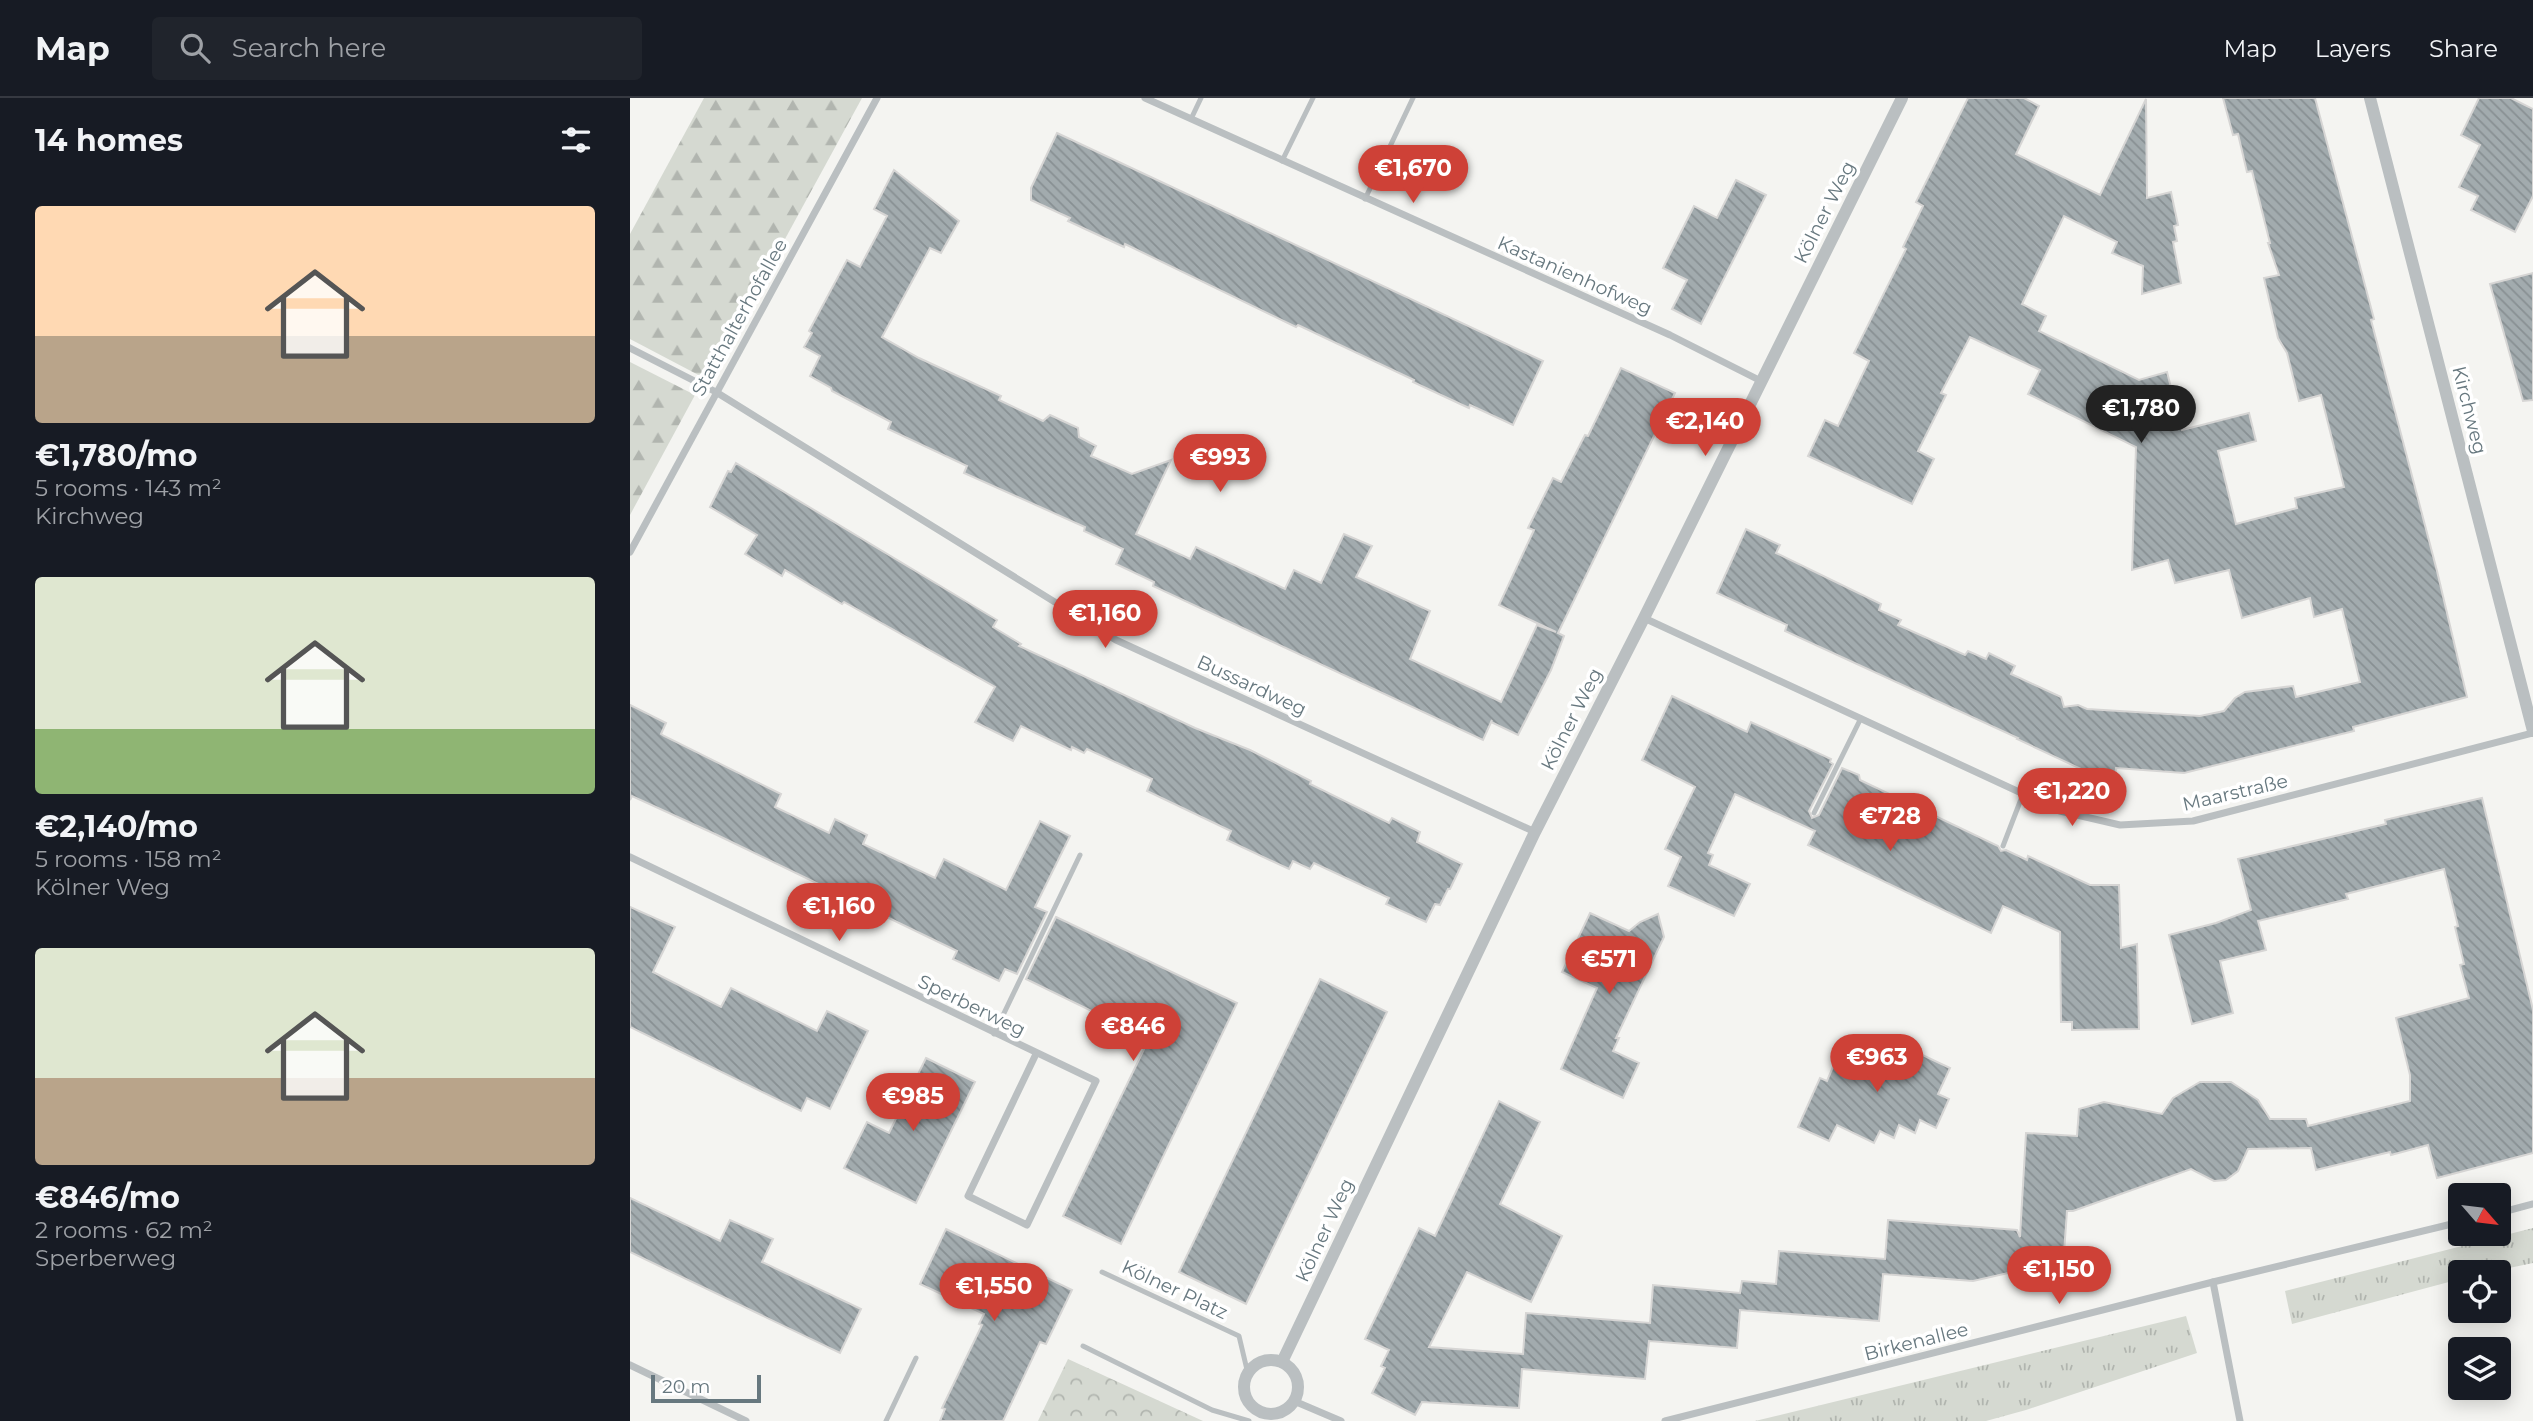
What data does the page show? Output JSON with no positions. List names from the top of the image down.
{
  "streets": {
    "street": [
      "Kölner Weg",
      "Kastanienhofweg",
      "Statthalterhofallee",
      "Kirchweg",
      "Bussardweg",
      "Maarstraße",
      "Sperberweg",
      "Birkenallee"
    ],
    "lane": ["Kölner Platz"]
  },
  "crossings": [
    ["Kölner Weg", "Kastanienhofweg"],
    ["Kölner Weg", "Bussardweg"],
    ["Kölner Weg", "Maarstraße"],
    ["Kölner Weg", "Kölner Platz"],
    ["Statthalterhofallee", "Bussardweg"],
    ["Kirchweg", "Maarstraße"]
  ],
  "scale_bar": "20 m",
  "north": "bottom right",
  "page": {
    "header": "Map",
    "search": "Search here",
    "nav": ["Map", "Layers", "Share"],
    "heading": "14 homes",
    "price": [
      "€1,670",
      "€1,780",
      "€2,140",
      "€993",
      "€1,160",
      "€1,220",
      "€728",
      "€1,160",
      "€571",
      "€846",
      "€963",
      "€985",
      "€1,150",
      "€1,550"
    ],
    "list": [
      {
        "name": "€1,780/mo",
        "note": "5 rooms · 143 m² · Kirchweg"
      },
      {
        "name": "€2,140/mo",
        "note": "5 rooms · 158 m² · Kölner Weg"
      },
      {
        "name": "€846/mo",
        "note": "2 rooms · 62 m² · Sperberweg"
      }
    ],
    "scale": "20 m"
  }
}
